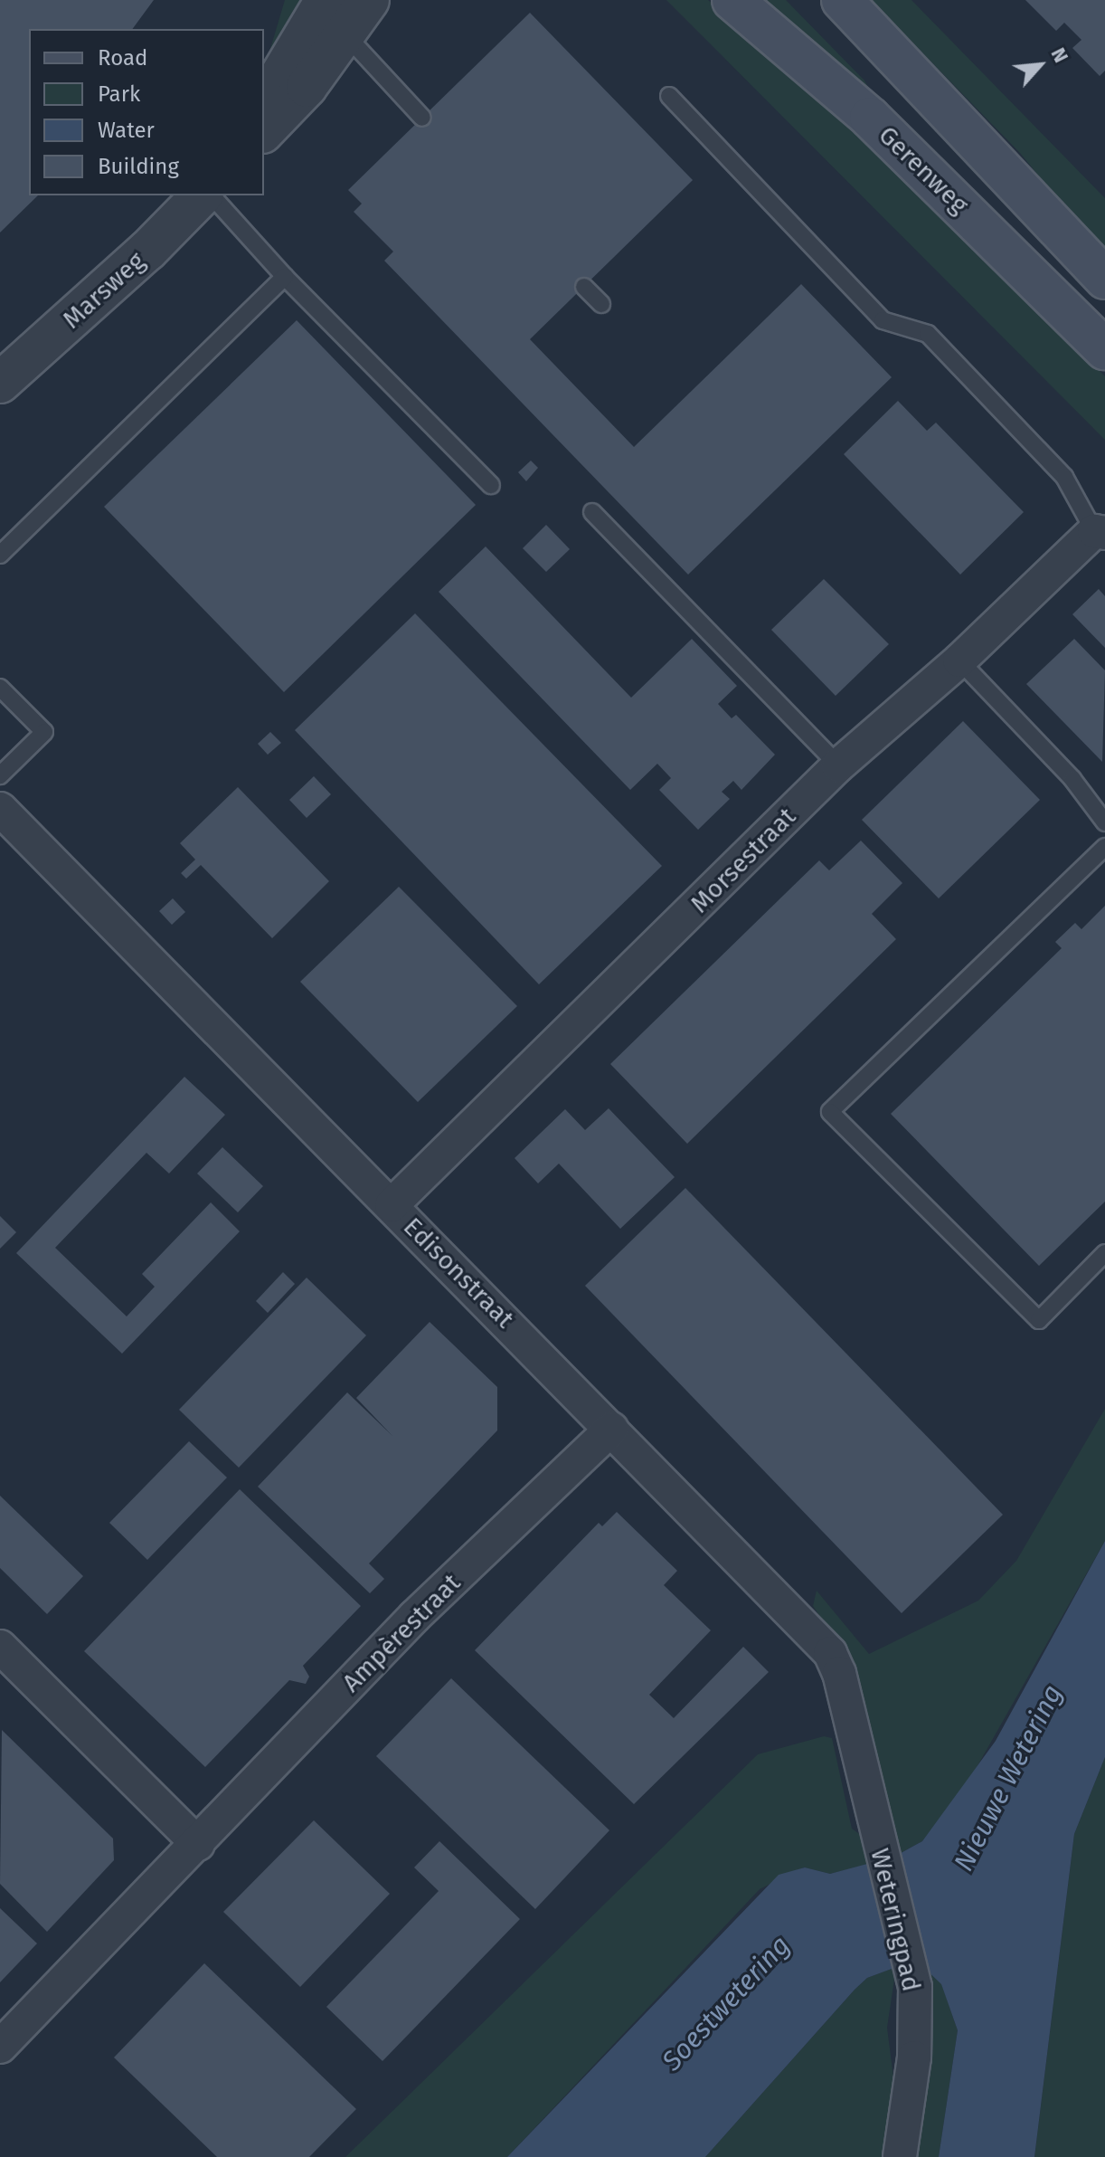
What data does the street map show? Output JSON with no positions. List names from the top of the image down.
{
  "streets": {
    "main road": ["Gerenweg"],
    "street": [
      "Marsweg",
      "Morsestraat",
      "Edisonstraat",
      "Ampèrestraat",
      "Weteringpad"
    ]
  },
  "crossings": [
    ["Morsestraat", "Edisonstraat"],
    ["Edisonstraat", "Ampèrestraat"],
    ["Edisonstraat", "Weteringpad"]
  ],
  "water": ["Nieuwe Wetering", "Soestwetering"],
  "legend": [
    "Road",
    "Park",
    "Water",
    "Building"
  ],
  "north": "top right"
}
